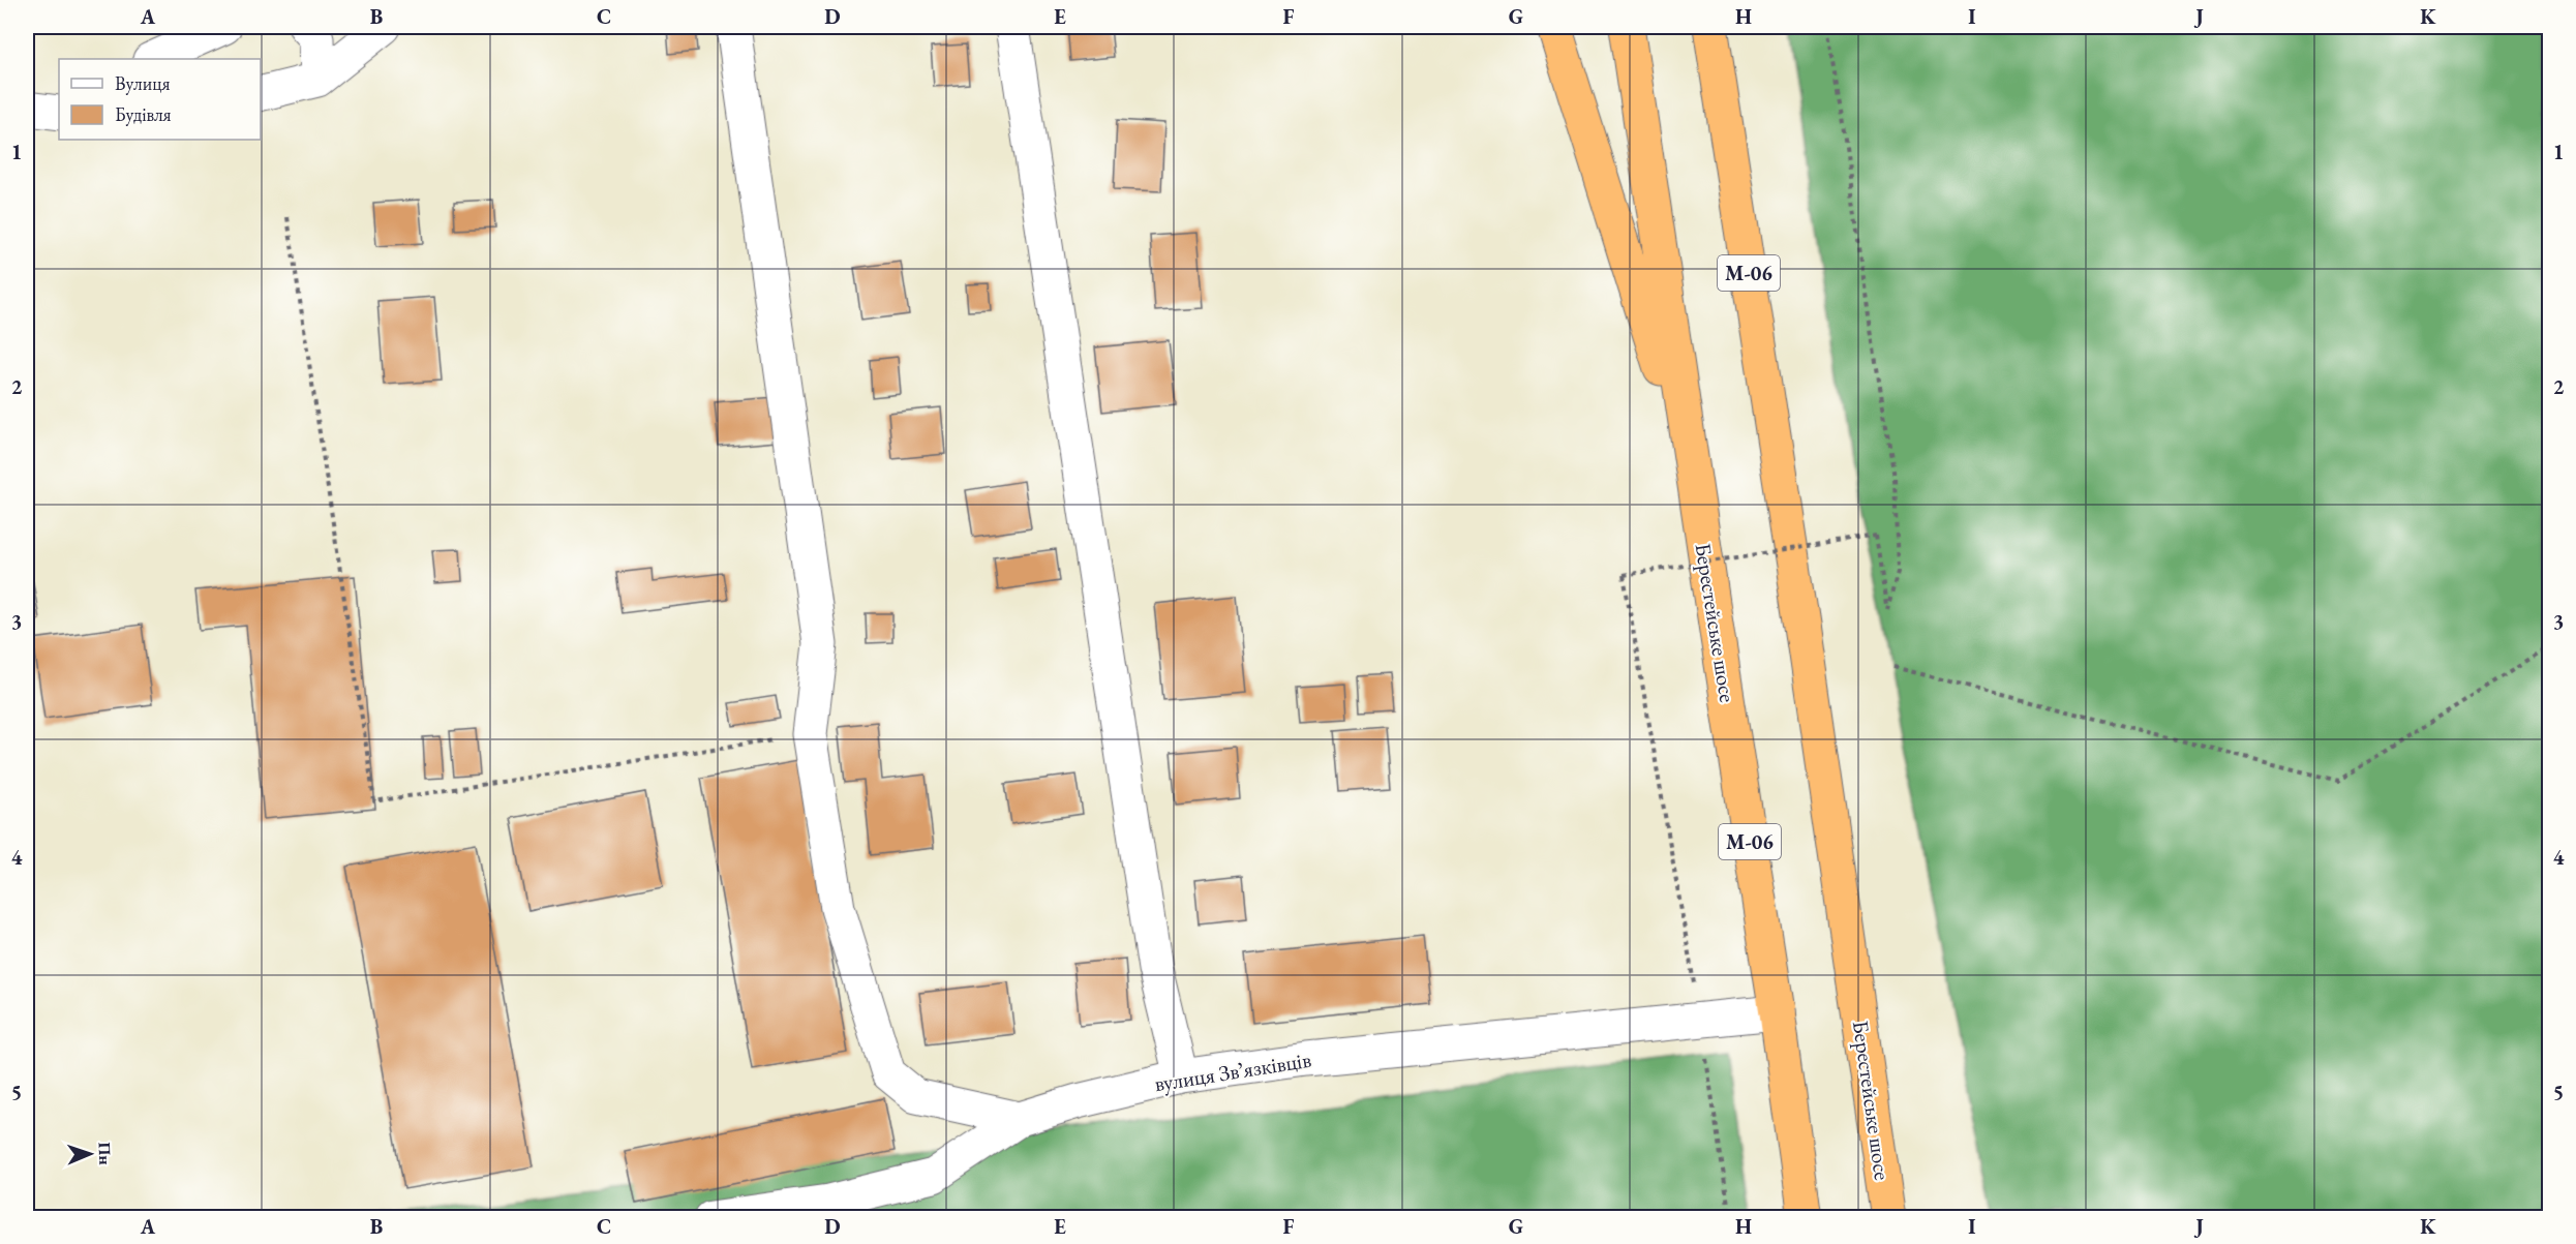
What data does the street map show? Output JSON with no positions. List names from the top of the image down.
{
  "streets": {
    "highway": ["М-06", "Берестейське шосе"],
    "street": ["вулиця Звʼязківців"]
  },
  "crossings": [
    ["Берестейське шосе", "вулиця Звʼязківців"]
  ],
  "legend": ["Вулиця", "Будівля"],
  "north": "right",
  "grid": {
    "columns": [
      "A",
      "B",
      "C",
      "D",
      "E",
      "F",
      "G",
      "H",
      "I",
      "J",
      "K"
    ],
    "rows": [
      "1",
      "2",
      "3",
      "4",
      "5"
    ]
  }
}
